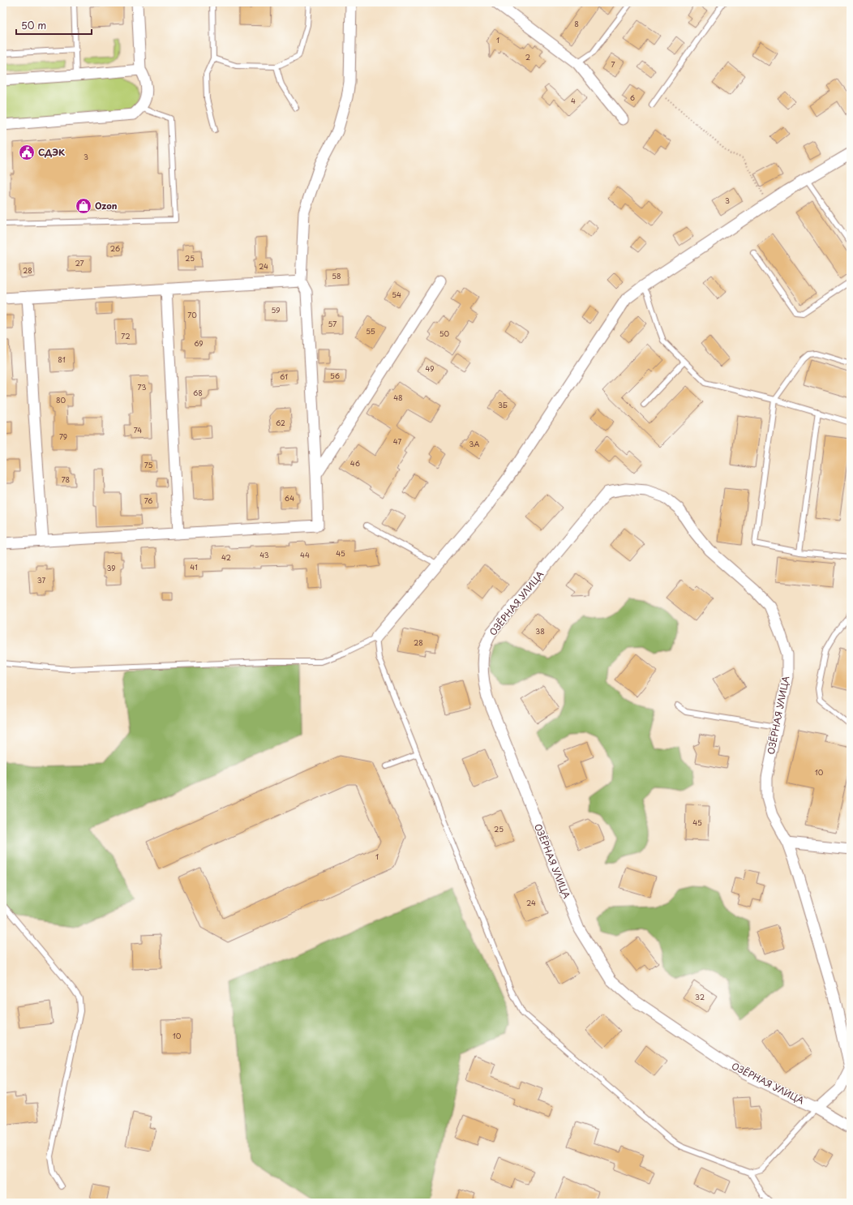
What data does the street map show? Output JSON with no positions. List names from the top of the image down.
{
  "streets": {
    "street": ["ОЗЁРНАЯ УЛИЦА"]
  },
  "places": {
    "public building": ["СДЭК"],
    "shop": ["Ozon"]
  },
  "house_numbers": [
    "8",
    "1",
    "2",
    "7",
    "6",
    "4",
    "3",
    "3",
    "26",
    "25",
    "27",
    "24",
    "28",
    "58",
    "54",
    "59",
    "70",
    "57",
    "55",
    "50",
    "72",
    "69",
    "81",
    "49",
    "56",
    "61",
    "73",
    "68",
    "48",
    "80",
    "3Б",
    "62",
    "74",
    "79",
    "47",
    "3А",
    "46",
    "75",
    "78",
    "64",
    "76",
    "45",
    "43",
    "44",
    "42",
    "41",
    "39",
    "37",
    "38",
    "28",
    "10",
    "45",
    "25",
    "1",
    "24",
    "32",
    "10"
  ],
  "scale_bar": "50 m"
}
